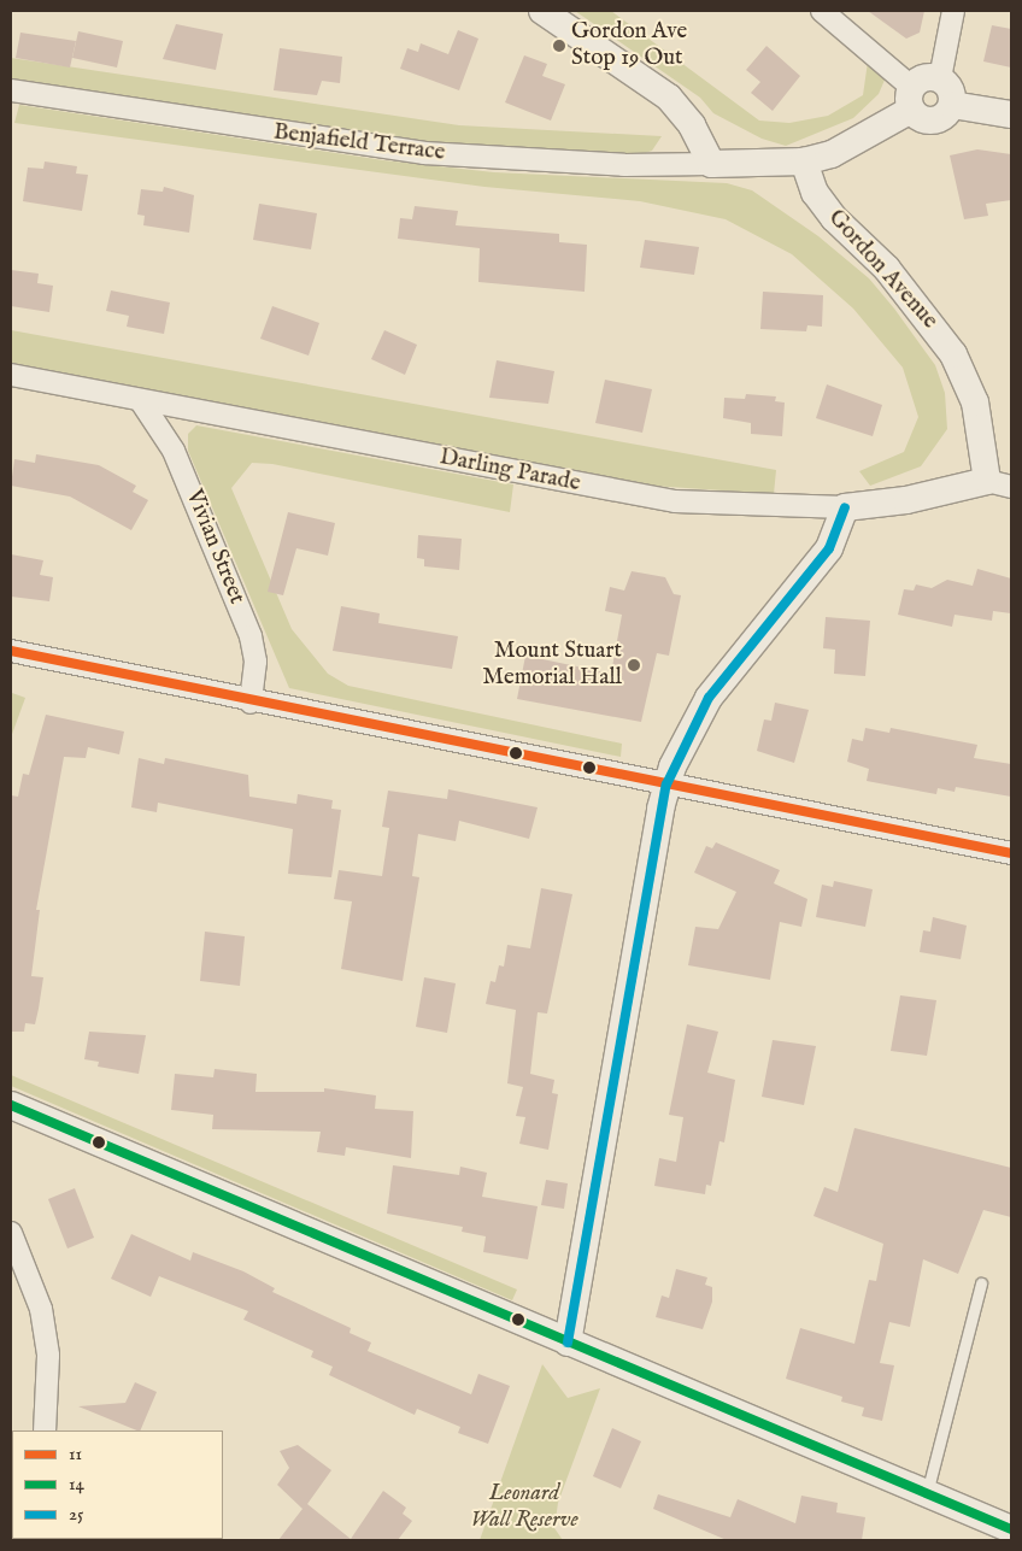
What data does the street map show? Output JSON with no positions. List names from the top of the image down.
{
  "streets": {
    "street": [
      "Benjafield Terrace",
      "Gordon Avenue",
      "Darling Parade",
      "Vivian Street"
    ]
  },
  "crossings": [
    ["Gordon Avenue", "Darling Parade"],
    ["Darling Parade", "Vivian Street"]
  ],
  "parks": ["Leonard Wall Reserve"],
  "places": ["Gordon Ave Stop 19 Out", "Mount Stuart Memorial Hall"],
  "lines": ["transit line 25", "transit line 11", "transit line 14"],
  "legend": ["11", "14", "25"]
}
